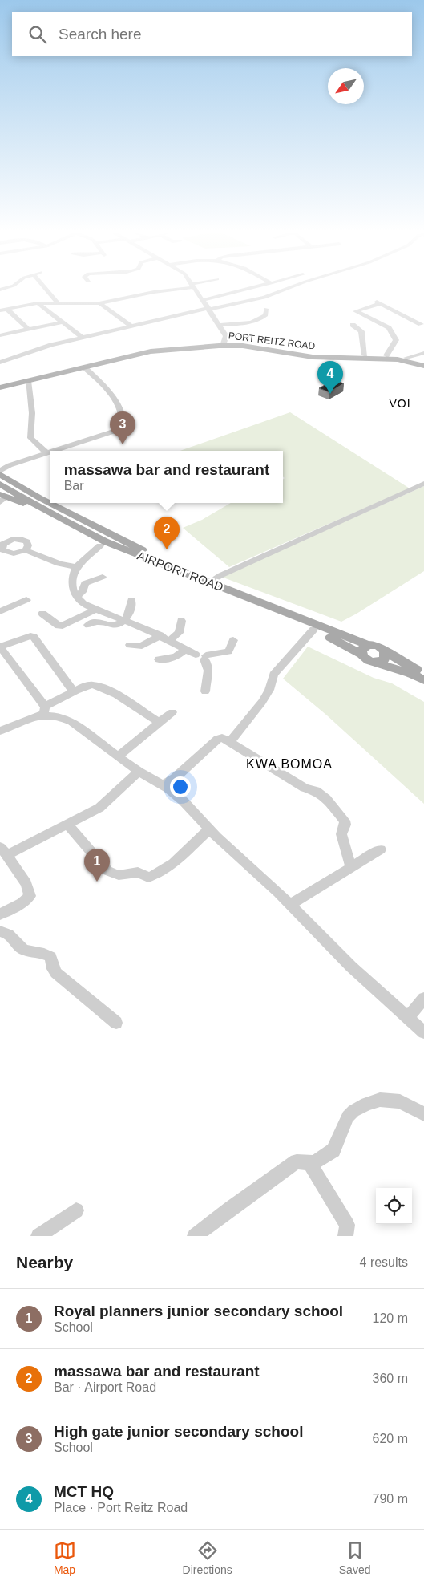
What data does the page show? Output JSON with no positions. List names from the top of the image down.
{
  "streets": {
    "main road": ["PORT REITZ ROAD", "AIRPORT ROAD"]
  },
  "districts": ["VOI", "KWA BOMOA"],
  "north": "bottom left",
  "page": {
    "search": "Search here",
    "pins": [
      "4",
      "3",
      "2",
      "1"
    ],
    "popup": ["massawa bar and restaurant", "Bar"],
    "heading": ["Nearby", "4 results"],
    "list": [
      {
        "mark": "1",
        "name": "Royal planners junior secondary school",
        "note": "School",
        "value": "120 m"
      },
      {
        "mark": "2",
        "name": "massawa bar and restaurant",
        "note": "Bar · Airport Road",
        "value": "360 m"
      },
      {
        "mark": "3",
        "name": "High gate junior secondary school",
        "note": "School",
        "value": "620 m"
      },
      {
        "mark": "4",
        "name": "MCT HQ",
        "note": "Place · Port Reitz Road",
        "value": "790 m"
      }
    ],
    "nav": ["Map", "Directions", "Saved"]
  }
}
